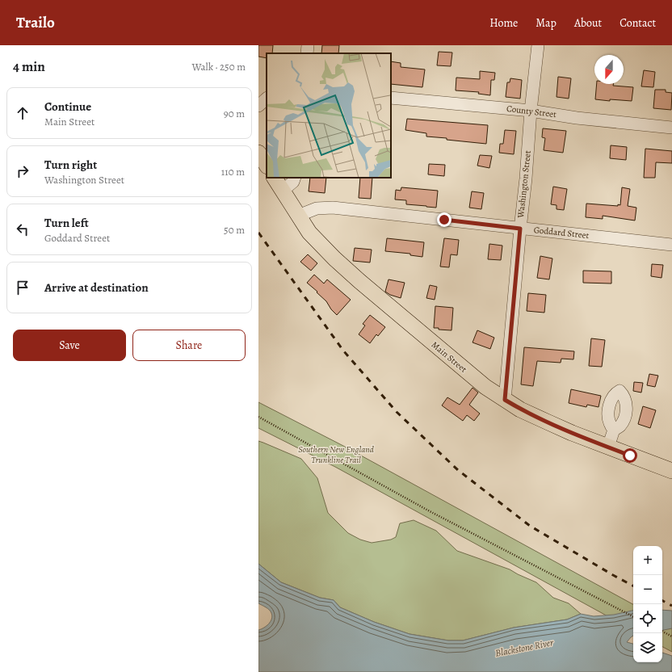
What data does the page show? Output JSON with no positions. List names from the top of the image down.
{
  "streets": {
    "main road": ["Main Street"],
    "street": ["County Street", "Washington Street", "Goddard Street"]
  },
  "crossings": [
    ["County Street", "Washington Street"],
    ["Washington Street", "Goddard Street"],
    ["Washington Street", "Main Street"],
    ["Goddard Street", "Main Street"]
  ],
  "water": ["Blackstone River"],
  "parks": ["Southern New England Trunkline Trail"],
  "north": "bottom",
  "page": {
    "header": "Trailo",
    "nav": [
      "Home",
      "Map",
      "About",
      "Contact"
    ],
    "heading": ["4 min", "Walk · 250 m"],
    "list": [
      ["Continue", "Main Street", "90 m"],
      ["Turn right", "Washington Street", "110 m"],
      ["Turn left", "Goddard Street", "50 m"],
      "Arrive at destination"
    ],
    "buttons": ["Save", "Share"],
    "map_buttons": ["+", "−"]
  }
}
